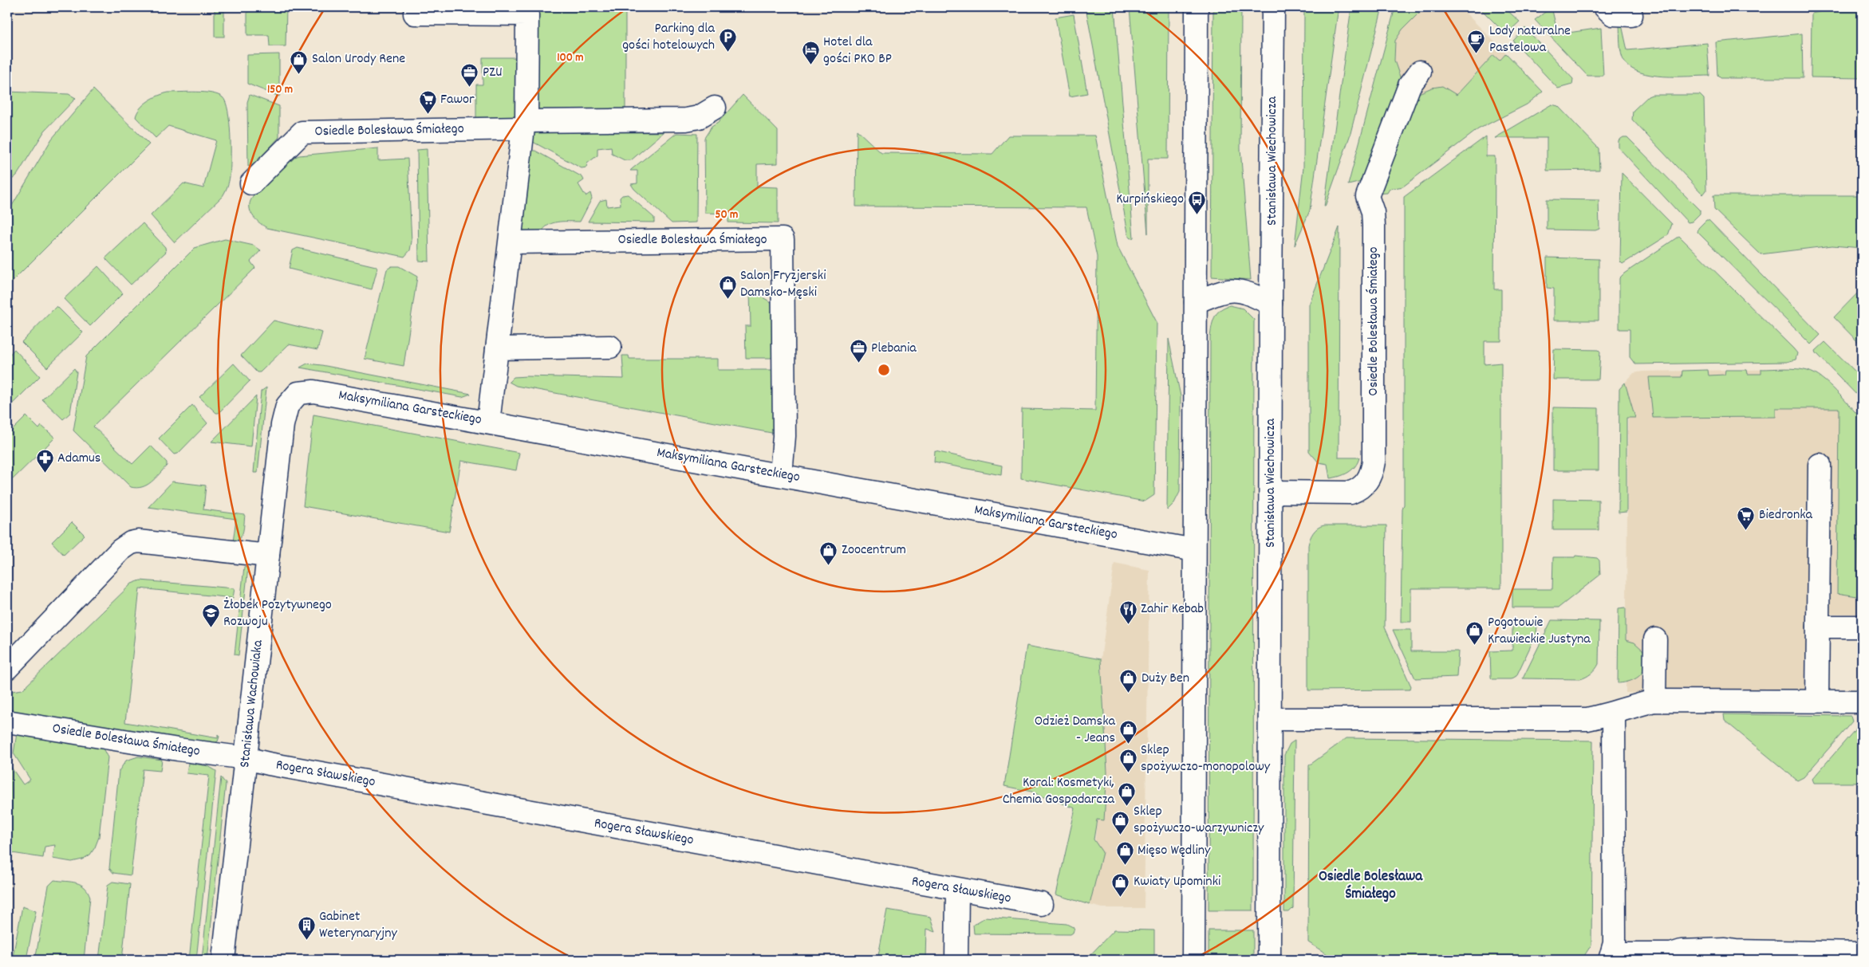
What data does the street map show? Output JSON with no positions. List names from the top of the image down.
{
  "streets": {
    "street": [
      "Osiedle Bolesława Śmiałego",
      "Stanisława Wiechowicza",
      "Maksymiliana Garsteckiego",
      "Stanisława Wachowiaka",
      "Rogera Sławskiego"
    ]
  },
  "crossings": [
    ["Osiedle Bolesława Śmiałego", "Stanisława Wiechowicza"],
    ["Osiedle Bolesława Śmiałego", "Maksymiliana Garsteckiego"],
    ["Osiedle Bolesława Śmiałego", "Stanisława Wachowiaka"],
    ["Osiedle Bolesława Śmiałego", "Rogera Sławskiego"],
    ["Maksymiliana Garsteckiego", "Stanisława Wachowiaka"],
    ["Stanisława Wachowiaka", "Rogera Sławskiego"]
  ],
  "districts": ["Osiedle Bolesława Śmiałego"],
  "places": {
    "parking": ["Parking dla gości hotelowych"],
    "cafe": ["Lody naturalne Pastelowa"],
    "hotel": ["Hotel dla gości PKO BP"],
    "shop": [
      "Salon Urody Rene",
      "Salon Fryzjerski Damsko-Męski",
      "Zoocentrum",
      "Pogotowie Krawieckie Justyna",
      "Duży Ben",
      "Odzież Damska - Jeans",
      "Sklep spożywczo-monopolowy",
      "Koral: Kosmetyki, Chemia Gospodarcza",
      "Sklep spożywczo-warzywniczy",
      "Mięso Wędliny",
      "Kwiaty Upominki"
    ],
    "office": ["PZU", "Plebania"],
    "supermarket": ["Fawor", "Biedronka"],
    "bus stop": ["Kurpińskiego"],
    "pharmacy": ["Adamus"],
    "restaurant": ["Zahir Kebab"],
    "school or university": ["Żłobek Pozytywnego Rozwoju"],
    "building": ["Gabinet Weterynaryjny"]
  },
  "rings": ["100 m", "150 m", "50 m"]
}
